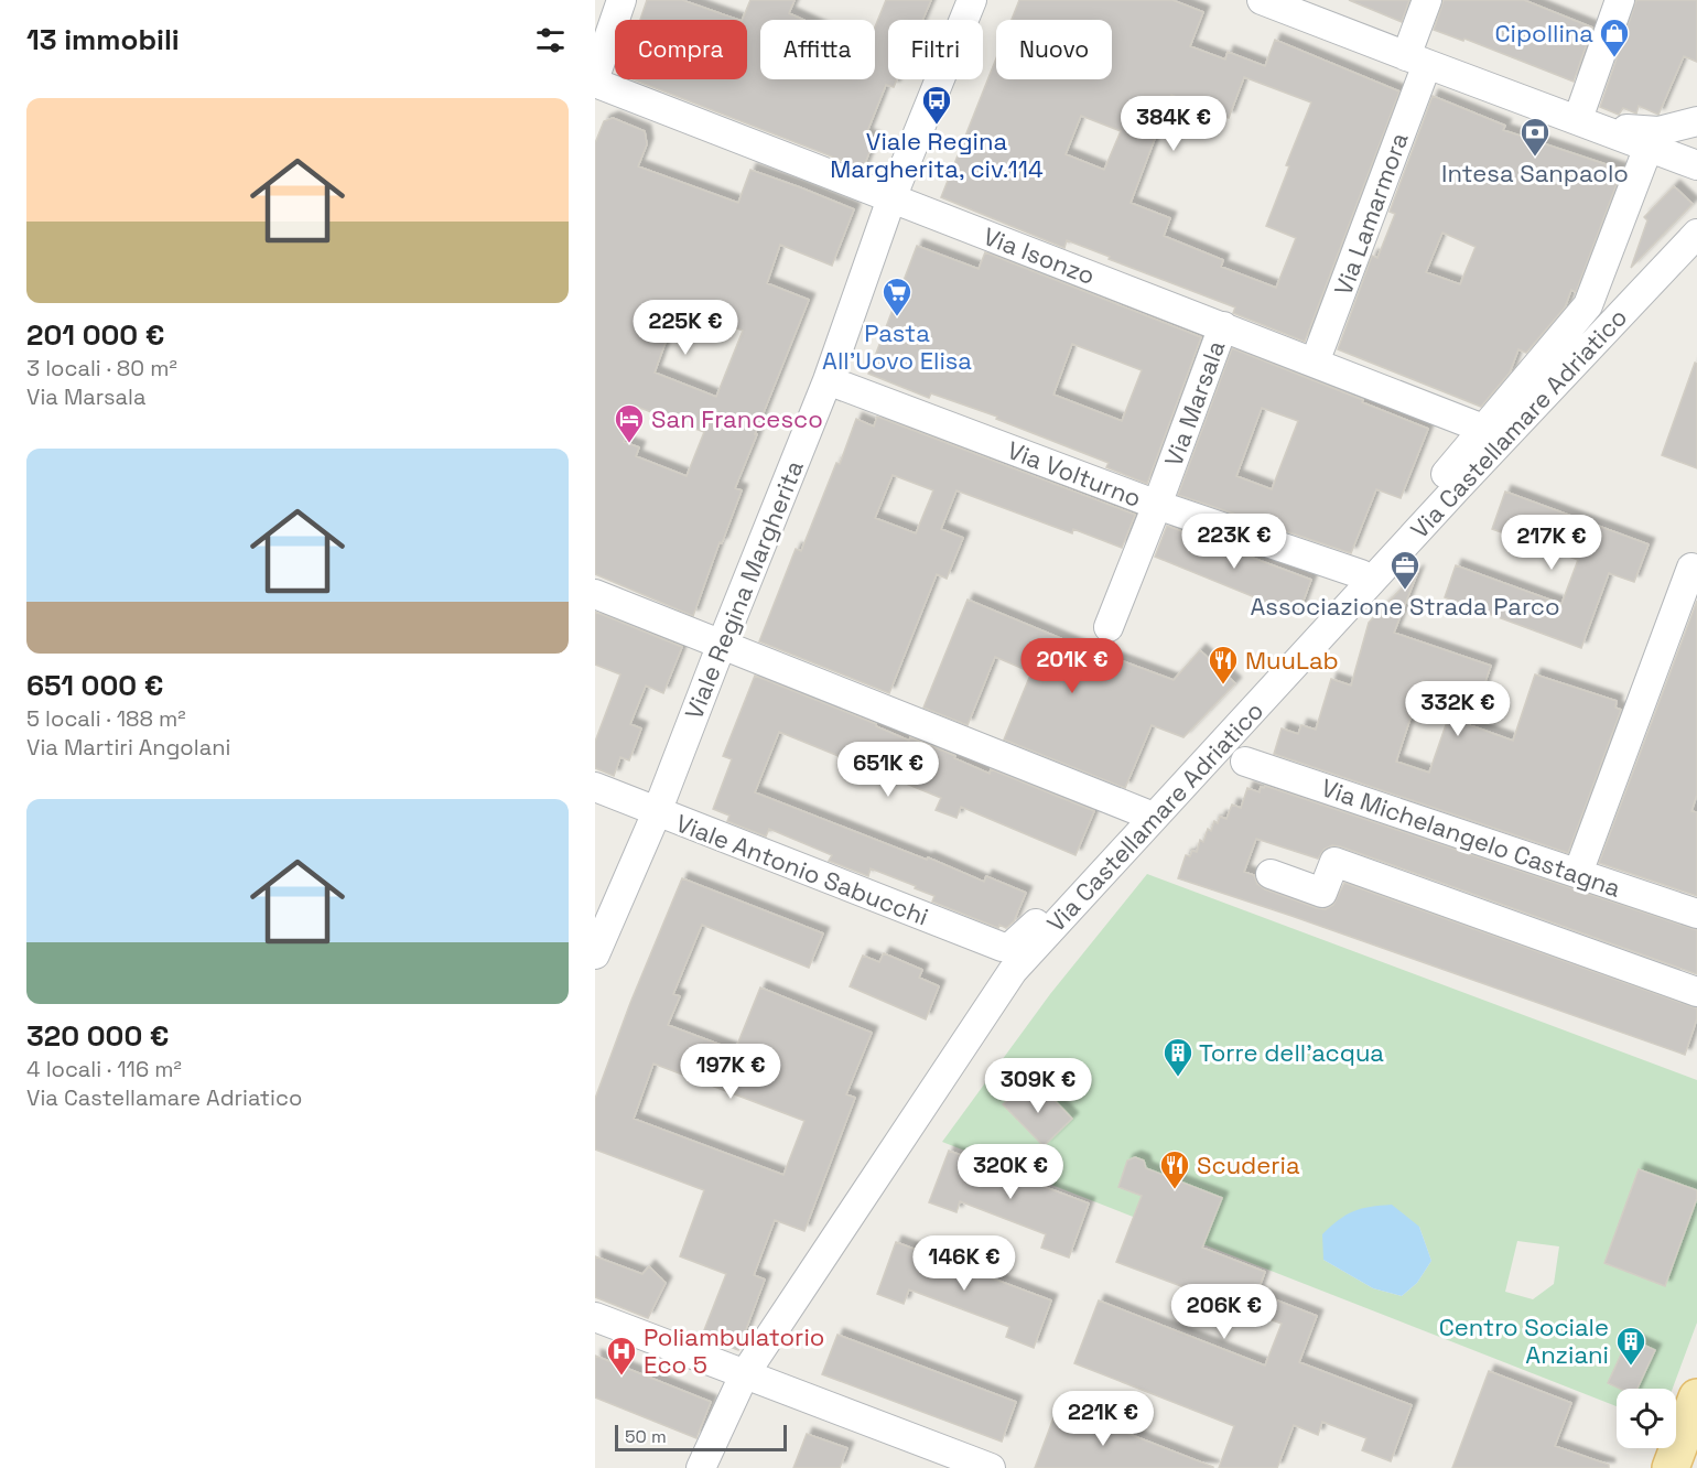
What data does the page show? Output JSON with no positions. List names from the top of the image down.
{
  "streets": {
    "street": [
      "Via Lamarmora",
      "Via Isonzo",
      "Via Marsala",
      "Via Castellamare Adriatico",
      "Via Volturno",
      "Viale Regina Margherita",
      "Via Michelangelo Castagna",
      "Viale Antonio Sabucchi"
    ]
  },
  "crossings": [
    ["Via Lamarmora", "Via Isonzo"],
    ["Via Isonzo", "Via Marsala"],
    ["Via Isonzo", "Viale Regina Margherita"],
    ["Via Marsala", "Via Volturno"],
    ["Via Volturno", "Viale Regina Margherita"],
    ["Viale Regina Margherita", "Viale Antonio Sabucchi"]
  ],
  "places": {
    "shop": ["Cipollina"],
    "bus stop": ["Viale Regina Margherita, civ.114"],
    "bank": ["Intesa Sanpaolo"],
    "supermarket": ["Pasta All'Uovo Elisa"],
    "hotel": ["San Francesco"],
    "office": ["Associazione Strada Parco"],
    "restaurant": ["MuuLab", "Scuderia"],
    "building": ["Torre dell'acqua", "Centro Sociale Anziani"],
    "hospital": ["Poliambulatorio Eco 5"]
  },
  "scale_bar": "50 m",
  "page": {
    "heading": "13 immobili",
    "chip": [
      "Compra",
      "Affitta",
      "Filtri",
      "Nuovo"
    ],
    "list": [
      {
        "name": "201 000 €",
        "note": "3 locali · 80 m² · Via Marsala"
      },
      {
        "name": "651 000 €",
        "note": "5 locali · 188 m² · Via Martiri Angolani"
      },
      {
        "name": "320 000 €",
        "note": "4 locali · 116 m² · Via Castellamare Adriatico"
      }
    ],
    "price": [
      "384K €",
      "225K €",
      "223K €",
      "217K €",
      "201K €",
      "332K €",
      "651K €",
      "197K €",
      "309K €",
      "320K €",
      "146K €",
      "206K €",
      "221K €"
    ],
    "scale": "50 m"
  }
}
